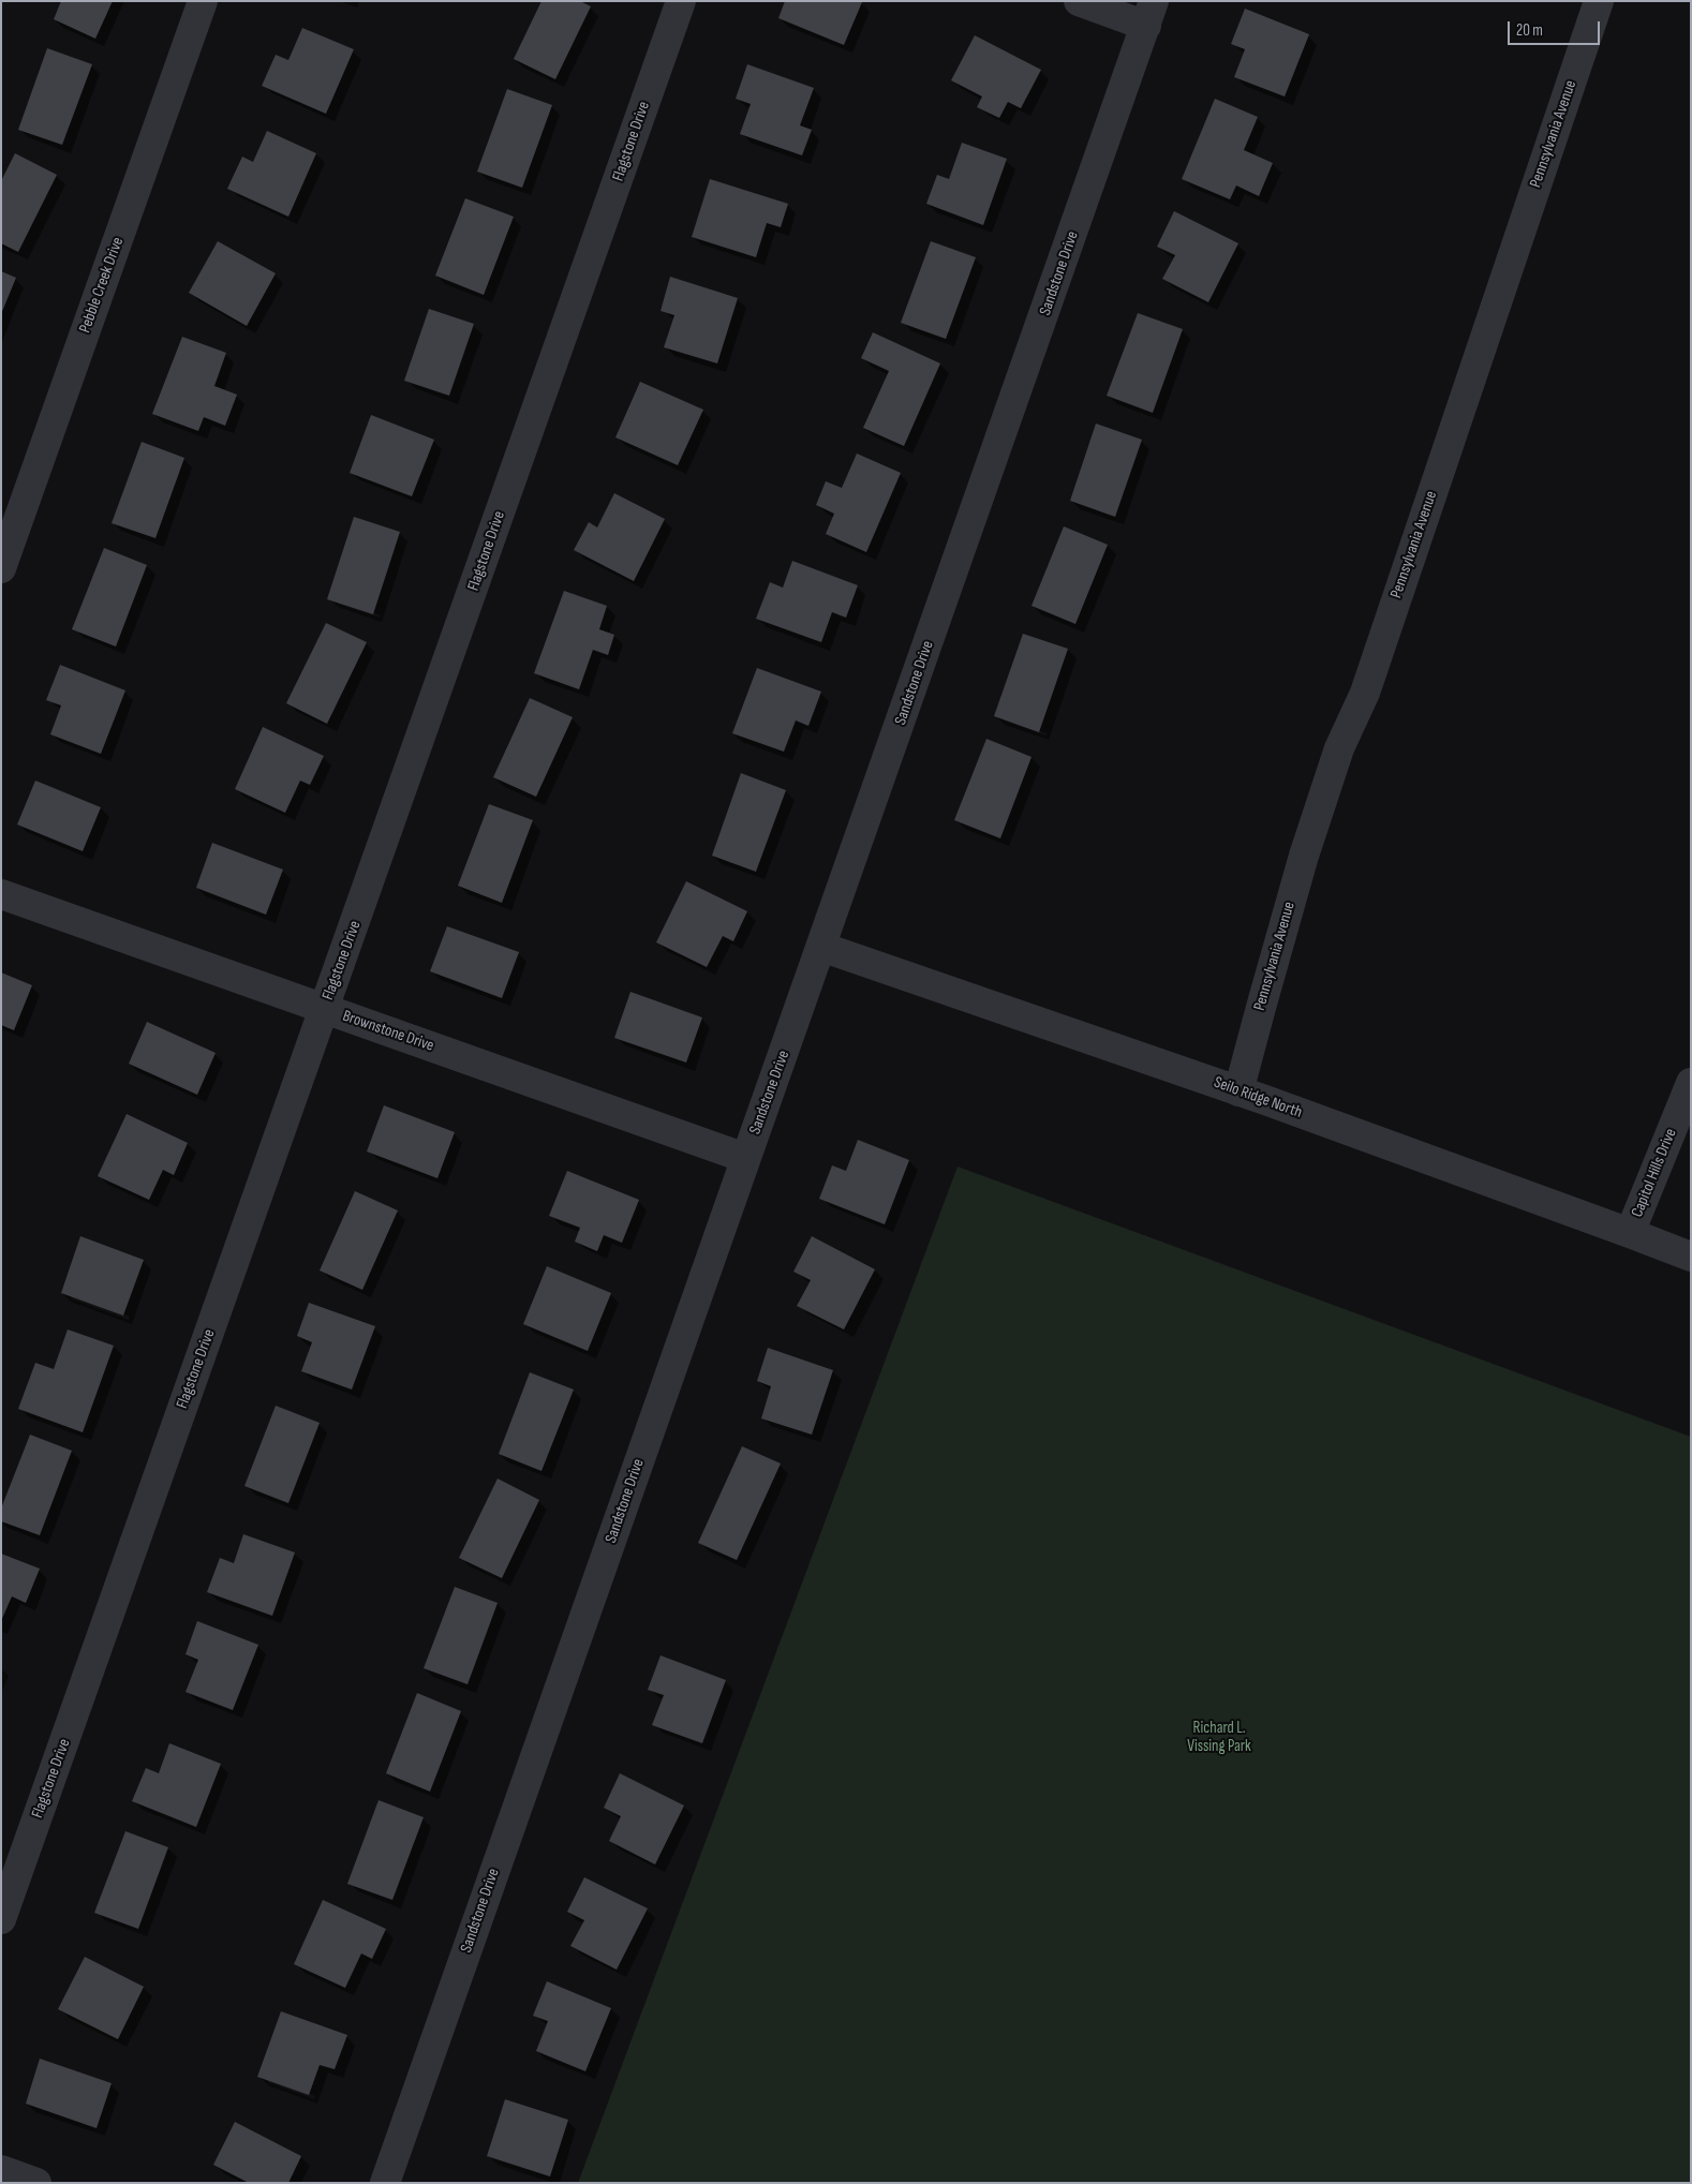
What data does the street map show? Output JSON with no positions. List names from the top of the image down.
{
  "streets": {
    "street": [
      "Pennsylvania Avenue",
      "Flagstone Drive",
      "Sandstone Drive",
      "Pebble Creek Drive",
      "Brownstone Drive",
      "Seilo Ridge North",
      "Capitol Hills Drive"
    ]
  },
  "crossings": [
    ["Pennsylvania Avenue", "Seilo Ridge North"],
    ["Flagstone Drive", "Brownstone Drive"],
    ["Sandstone Drive", "Brownstone Drive"],
    ["Sandstone Drive", "Seilo Ridge North"],
    ["Seilo Ridge North", "Capitol Hills Drive"]
  ],
  "parks": ["Richard L. Vissing Park"],
  "scale_bar": "20 m"
}
